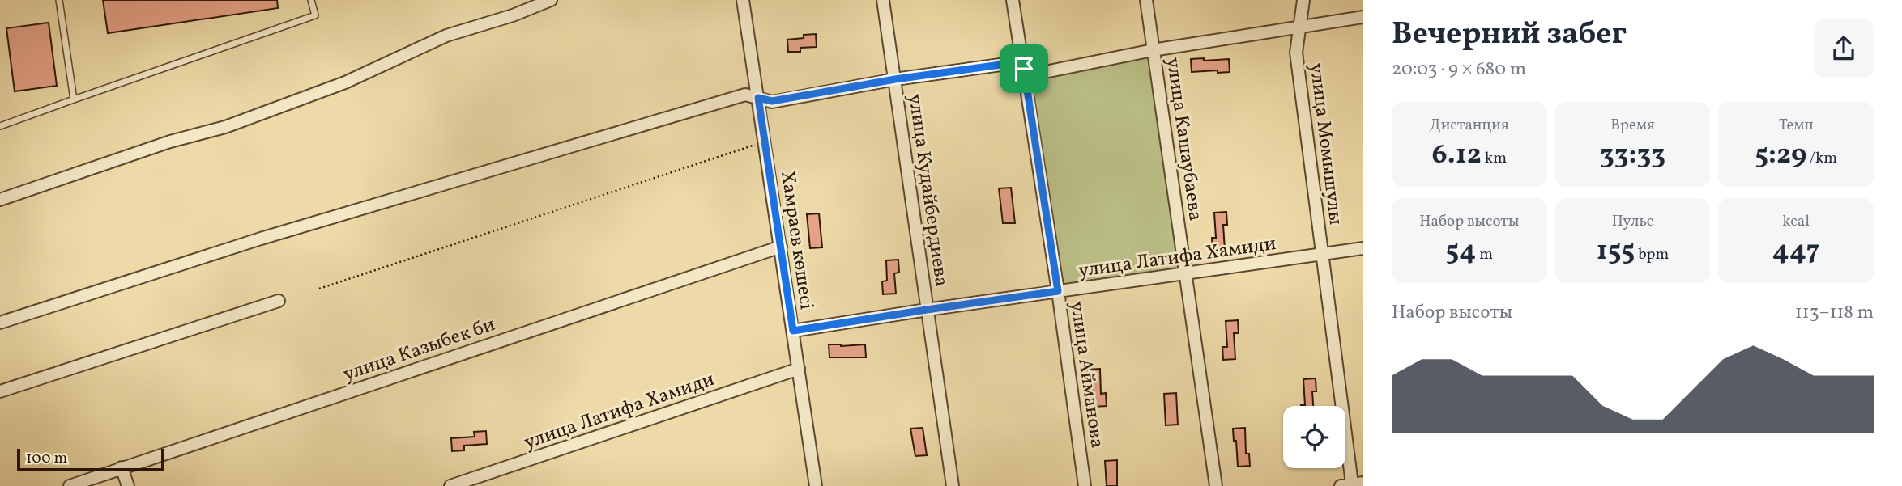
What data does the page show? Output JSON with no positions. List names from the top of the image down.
{
  "streets": {
    "street": [
      "улица Кашаубаева",
      "улица Момышулы",
      "улица Кудайбердиева",
      "Хамраев көшесі",
      "улица Латифа Хамиди",
      "улица Казыбек би",
      "улица Айманова"
    ]
  },
  "crossings": [
    ["улица Кашаубаева", "улица Латифа Хамиди"],
    ["улица Момышулы", "улица Латифа Хамиди"],
    ["улица Кудайбердиева", "улица Латифа Хамиди"],
    ["Хамраев көшесі", "улица Латифа Хамиди"],
    ["Хамраев көшесі", "улица Казыбек би"],
    ["улица Латифа Хамиди", "улица Айманова"]
  ],
  "scale_bar": "100 m",
  "page": {
    "heading": ["Вечерний забег", "20:03 · 9 × 680 m"],
    "stats": [
      ["Дистанция", "6.12 km"],
      ["Время", "33:33"],
      ["Темп", "5:29 /km"],
      ["Набор высоты", "54 m"],
      ["Пульс", "155 bpm"],
      ["kcal", "447"]
    ],
    "chart": ["Набор высоты", "113–118 m"],
    "scale": "100 m"
  }
}
